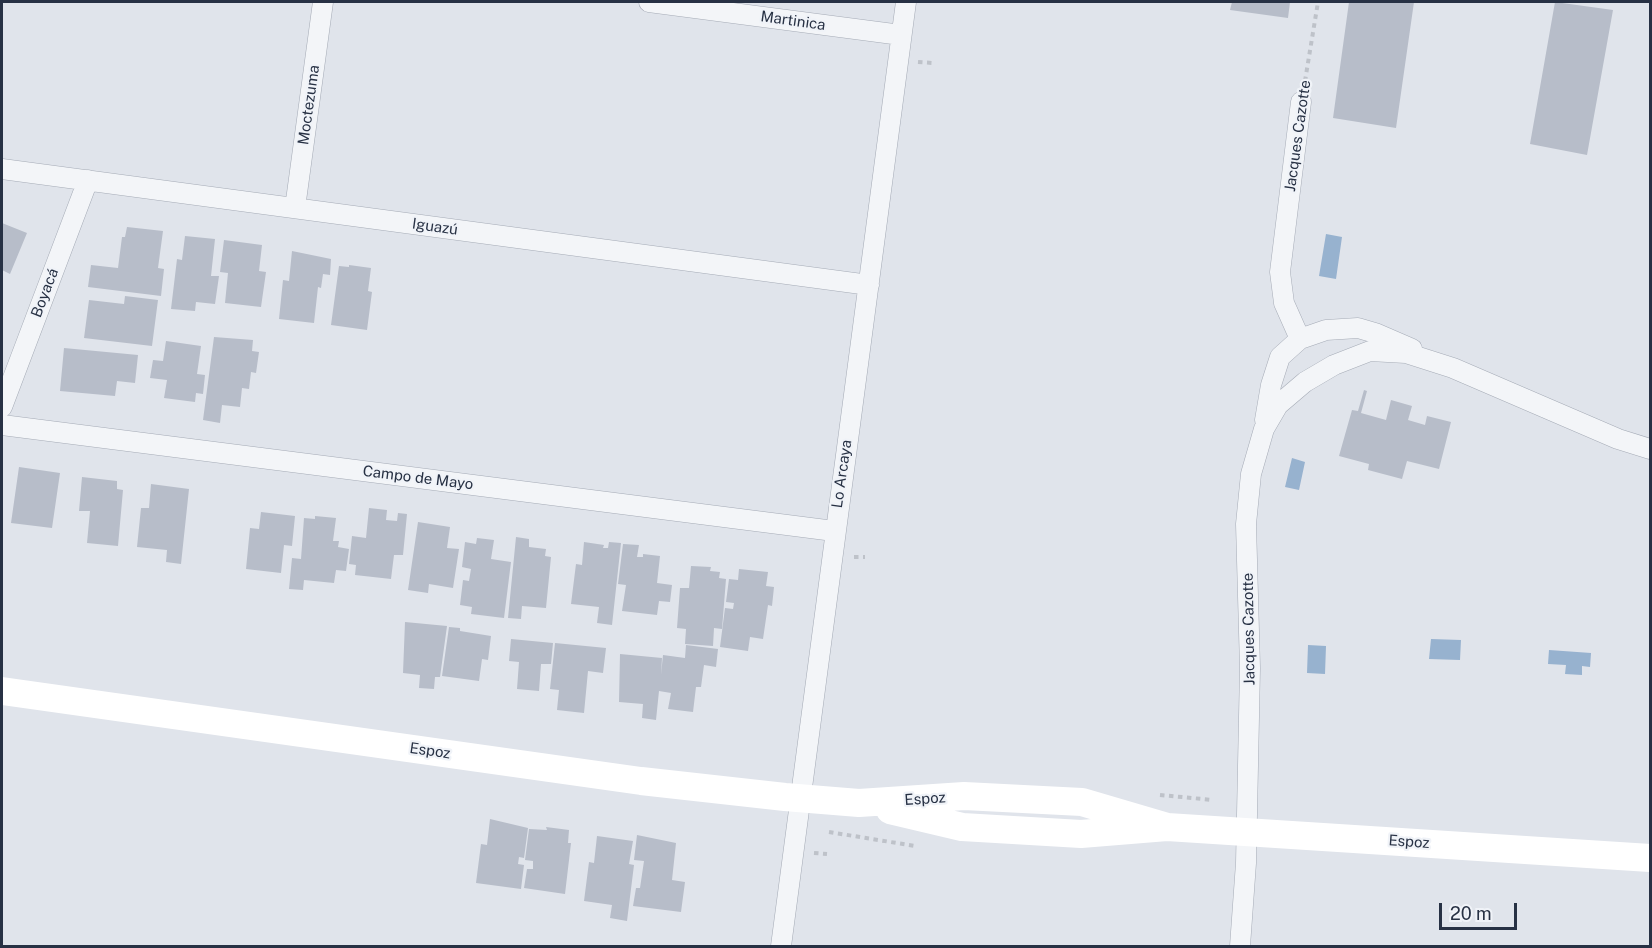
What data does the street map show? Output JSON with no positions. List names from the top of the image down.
{
  "streets": {
    "street": [
      "Martinica",
      "Moctezuma",
      "Jacques Cazotte",
      "Iguazú",
      "Boyacá",
      "Lo Arcaya",
      "Campo de Mayo",
      "Espoz"
    ]
  },
  "crossings": [
    ["Martinica", "Lo Arcaya"],
    ["Moctezuma", "Iguazú"],
    ["Jacques Cazotte", "Espoz"],
    ["Iguazú", "Boyacá"],
    ["Iguazú", "Lo Arcaya"],
    ["Lo Arcaya", "Campo de Mayo"],
    ["Lo Arcaya", "Espoz"]
  ],
  "scale_bar": "20 m"
}
